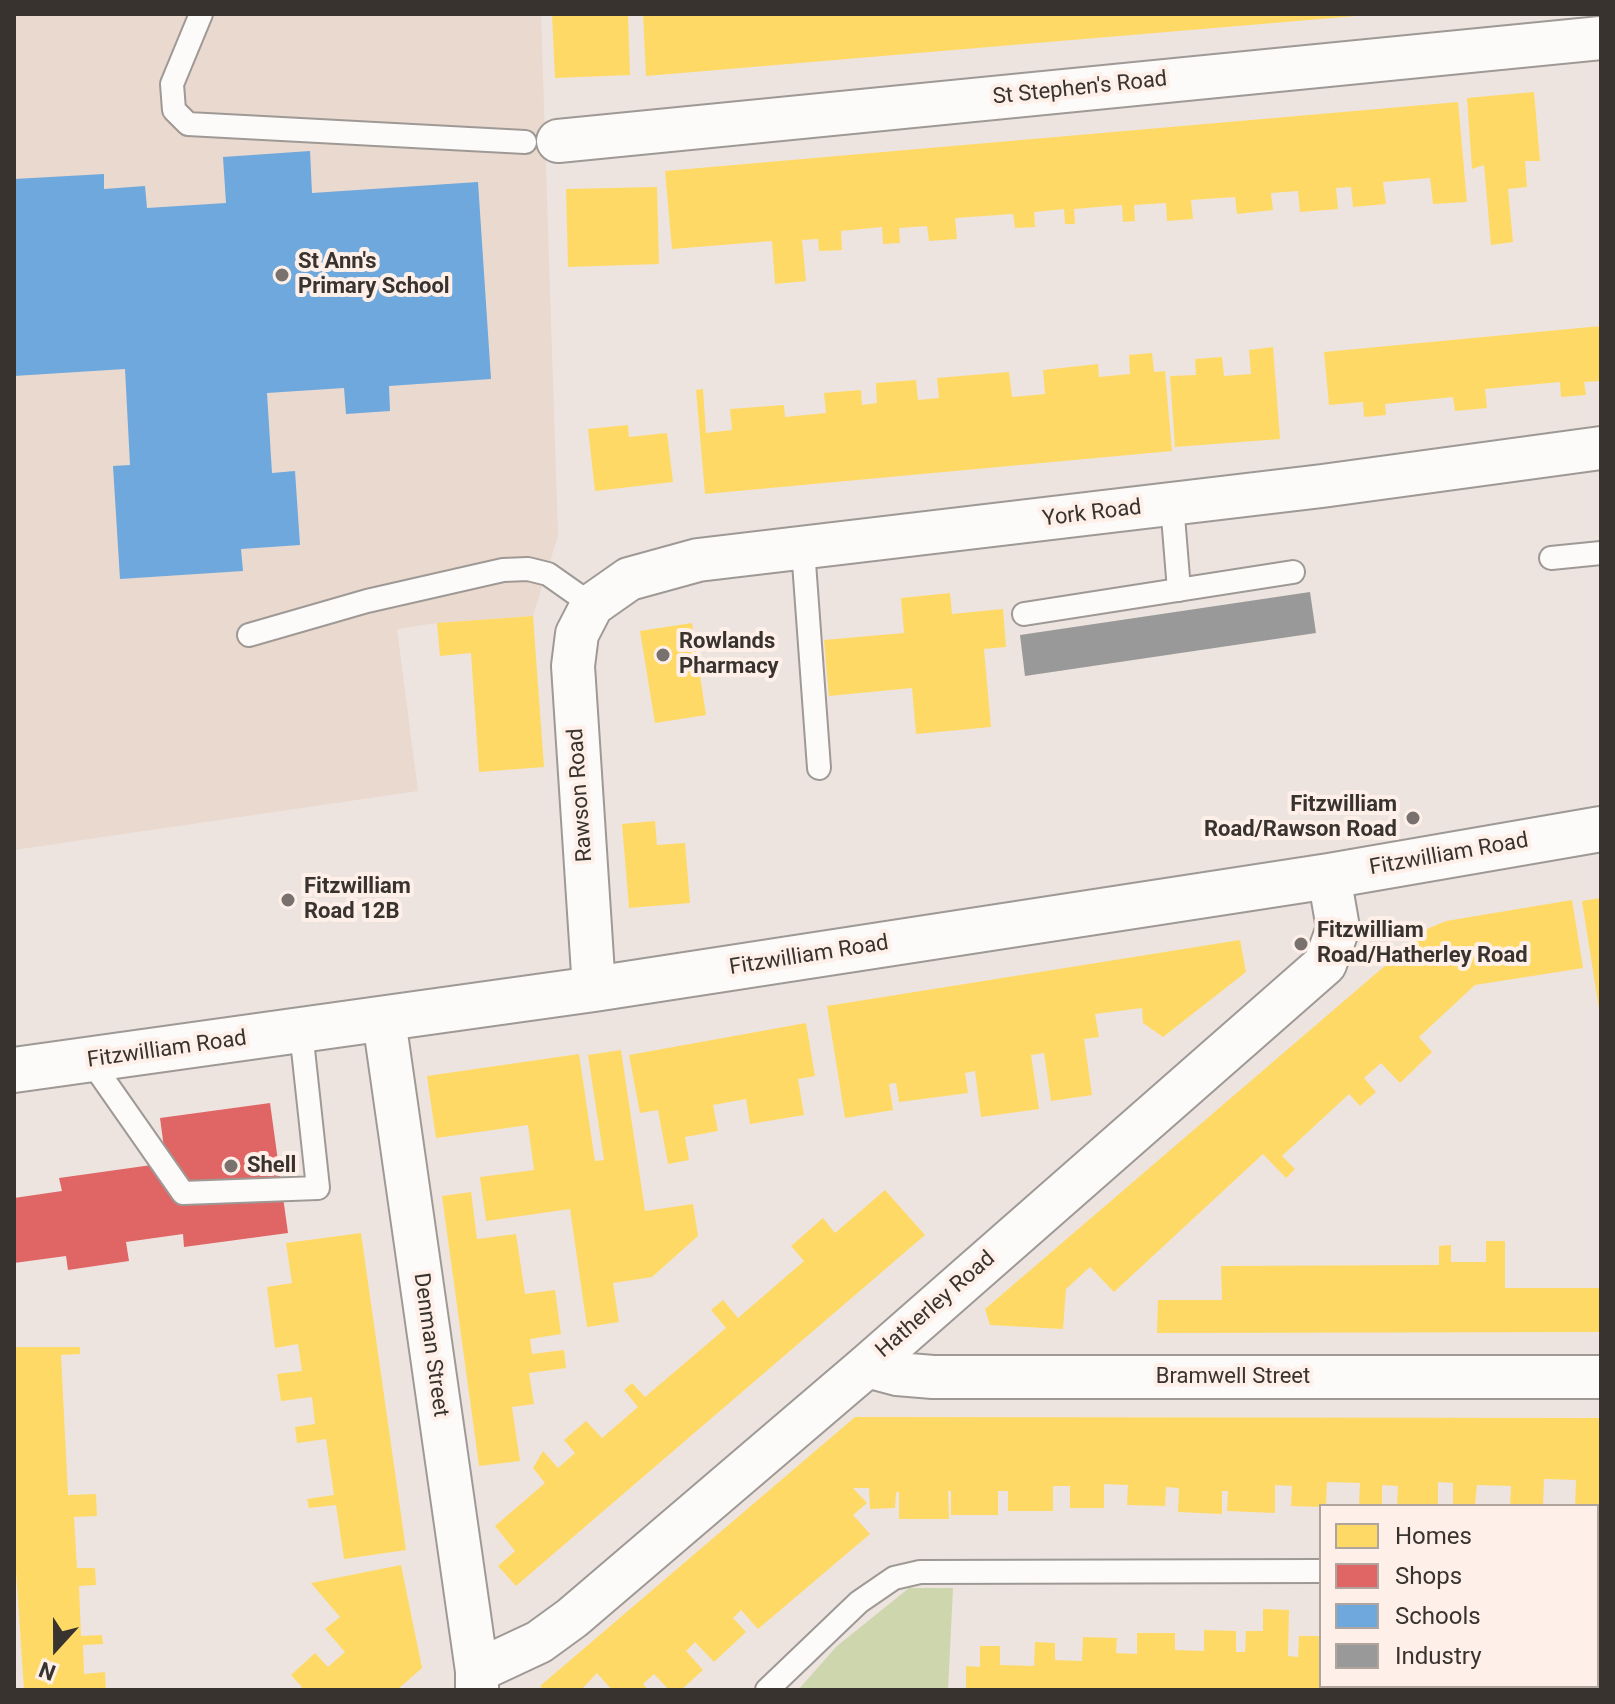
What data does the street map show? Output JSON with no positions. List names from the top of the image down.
{
  "streets": {
    "main road": ["Fitzwilliam Road"],
    "street": [
      "St Stephen's Road",
      "York Road",
      "Rawson Road",
      "Hatherley Road",
      "Denman Street",
      "Bramwell Street"
    ]
  },
  "crossings": [
    ["York Road", "Rawson Road"],
    ["Rawson Road", "Fitzwilliam Road"],
    ["Fitzwilliam Road", "Hatherley Road"],
    ["Fitzwilliam Road", "Denman Street"],
    ["Hatherley Road", "Denman Street"],
    ["Hatherley Road", "Bramwell Street"]
  ],
  "places": [
    "St Ann's Primary School",
    "Rowlands Pharmacy",
    "Fitzwilliam Road/Rawson Road",
    "Fitzwilliam Road 12B",
    "Fitzwilliam Road/Hatherley Road",
    "Shell"
  ],
  "legend": [
    "Homes",
    "Shops",
    "Schools",
    "Industry"
  ],
  "north": "bottom"
}
